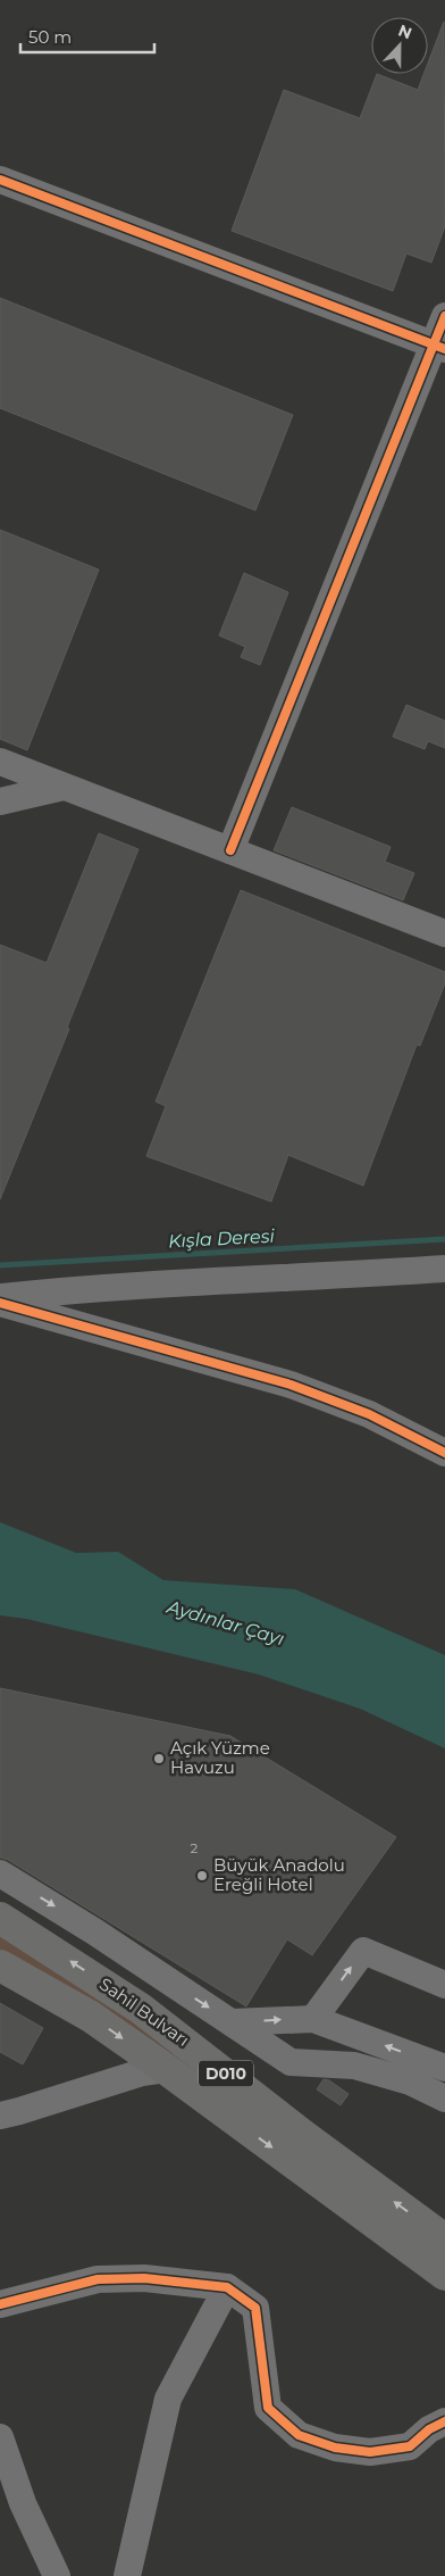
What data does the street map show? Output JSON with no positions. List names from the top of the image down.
{
  "streets": {
    "highway": ["Sahil Bulvarı", "D010"]
  },
  "water": ["Kışla Deresi", "Aydınlar Çayı"],
  "places": ["Açık Yüzme Havuzu", "Büyük Anadolu Ereğli Hotel"],
  "house_numbers": ["2"],
  "scale_bar": "50 m",
  "north": "top"
}
